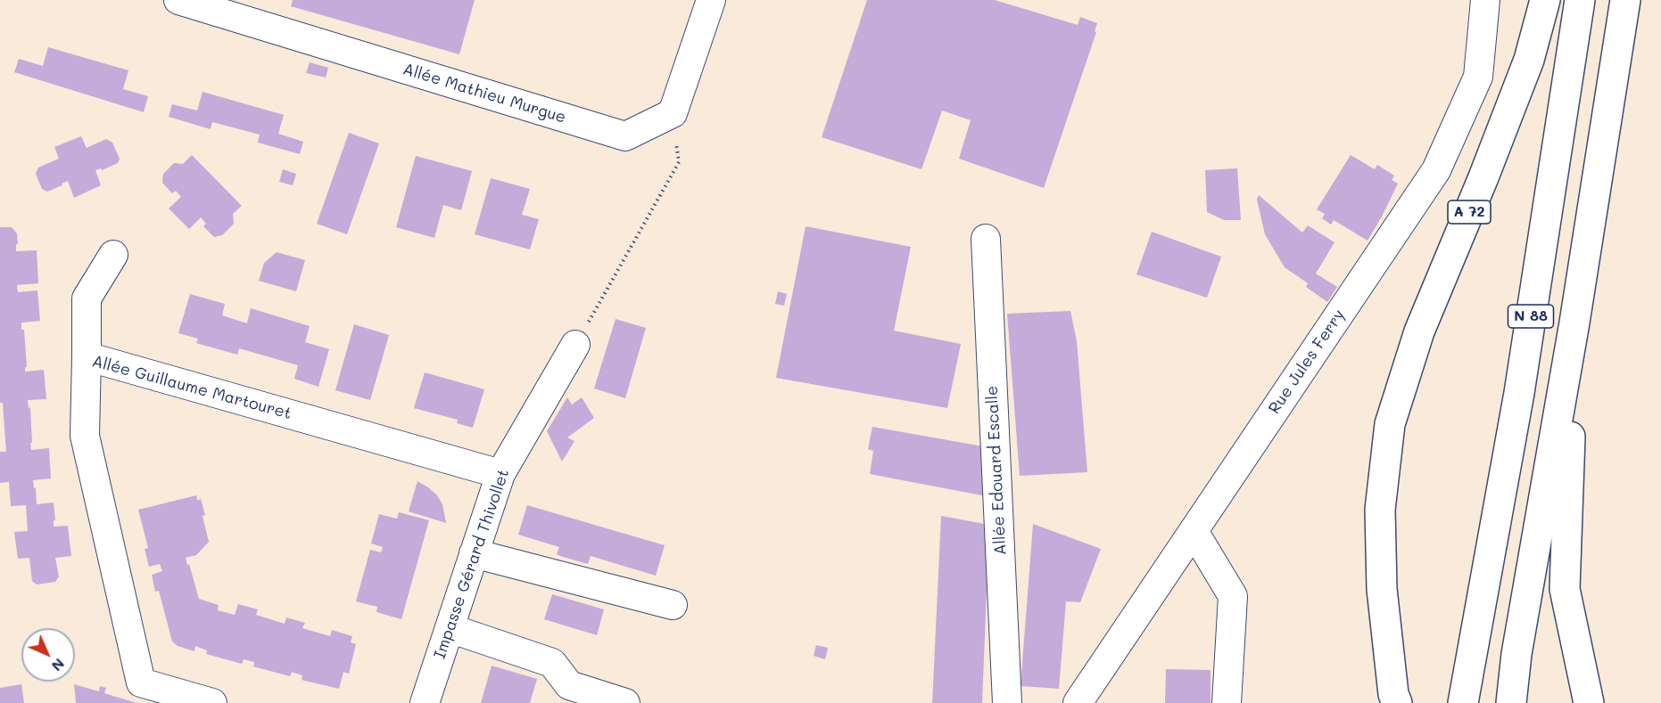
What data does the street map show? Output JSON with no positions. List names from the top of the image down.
{
  "streets": {
    "highway": ["A 72", "N 88"],
    "street": [
      "Allée Mathieu Murgue",
      "Rue Jules Ferry",
      "Allée Guillaume Martouret",
      "Allée Edouard Escalle",
      "Impasse Gérard Thivollet"
    ]
  },
  "crossings": [
    ["Allée Guillaume Martouret", "Impasse Gérard Thivollet"]
  ],
  "north": "bottom right"
}
